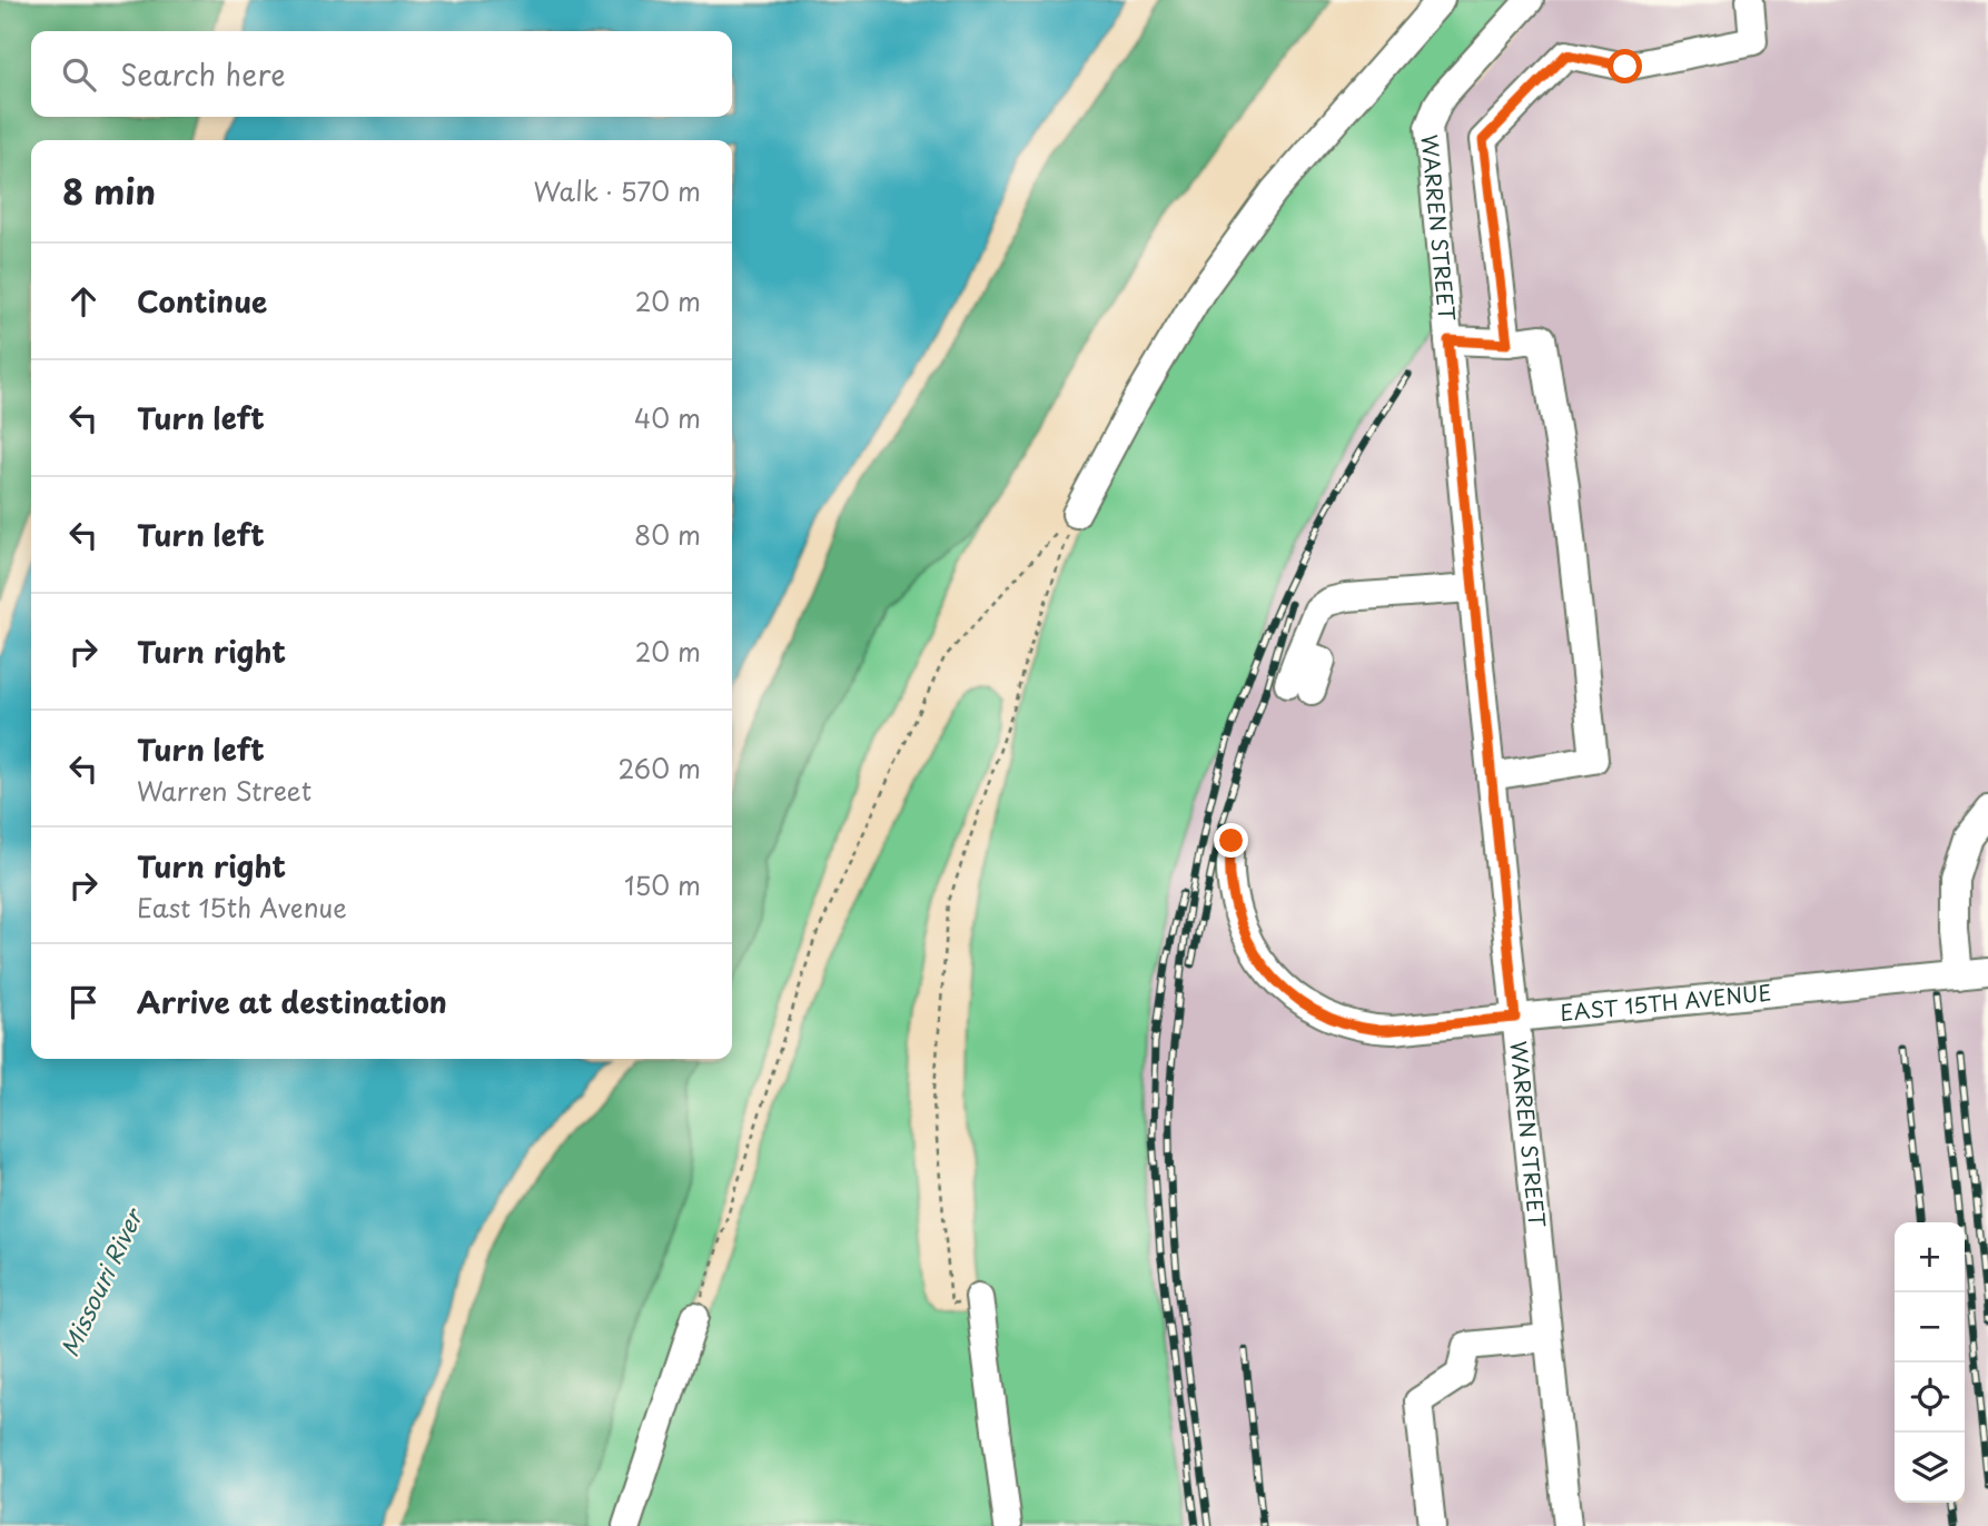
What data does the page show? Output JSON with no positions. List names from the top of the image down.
{
  "streets": {
    "street": ["WARREN STREET", "EAST 15TH AVENUE"]
  },
  "crossings": [
    ["WARREN STREET", "EAST 15TH AVENUE"]
  ],
  "water": ["Missouri River"],
  "page": {
    "search": "Search here",
    "heading": ["8 min", "Walk · 570 m"],
    "list": [
      ["Continue", "20 m"],
      ["Turn left", "40 m"],
      ["Turn left", "80 m"],
      ["Turn right", "20 m"],
      ["Turn left", "Warren Street", "260 m"],
      ["Turn right", "East 15th Avenue", "150 m"],
      "Arrive at destination"
    ],
    "map_buttons": ["+", "−"]
  }
}
